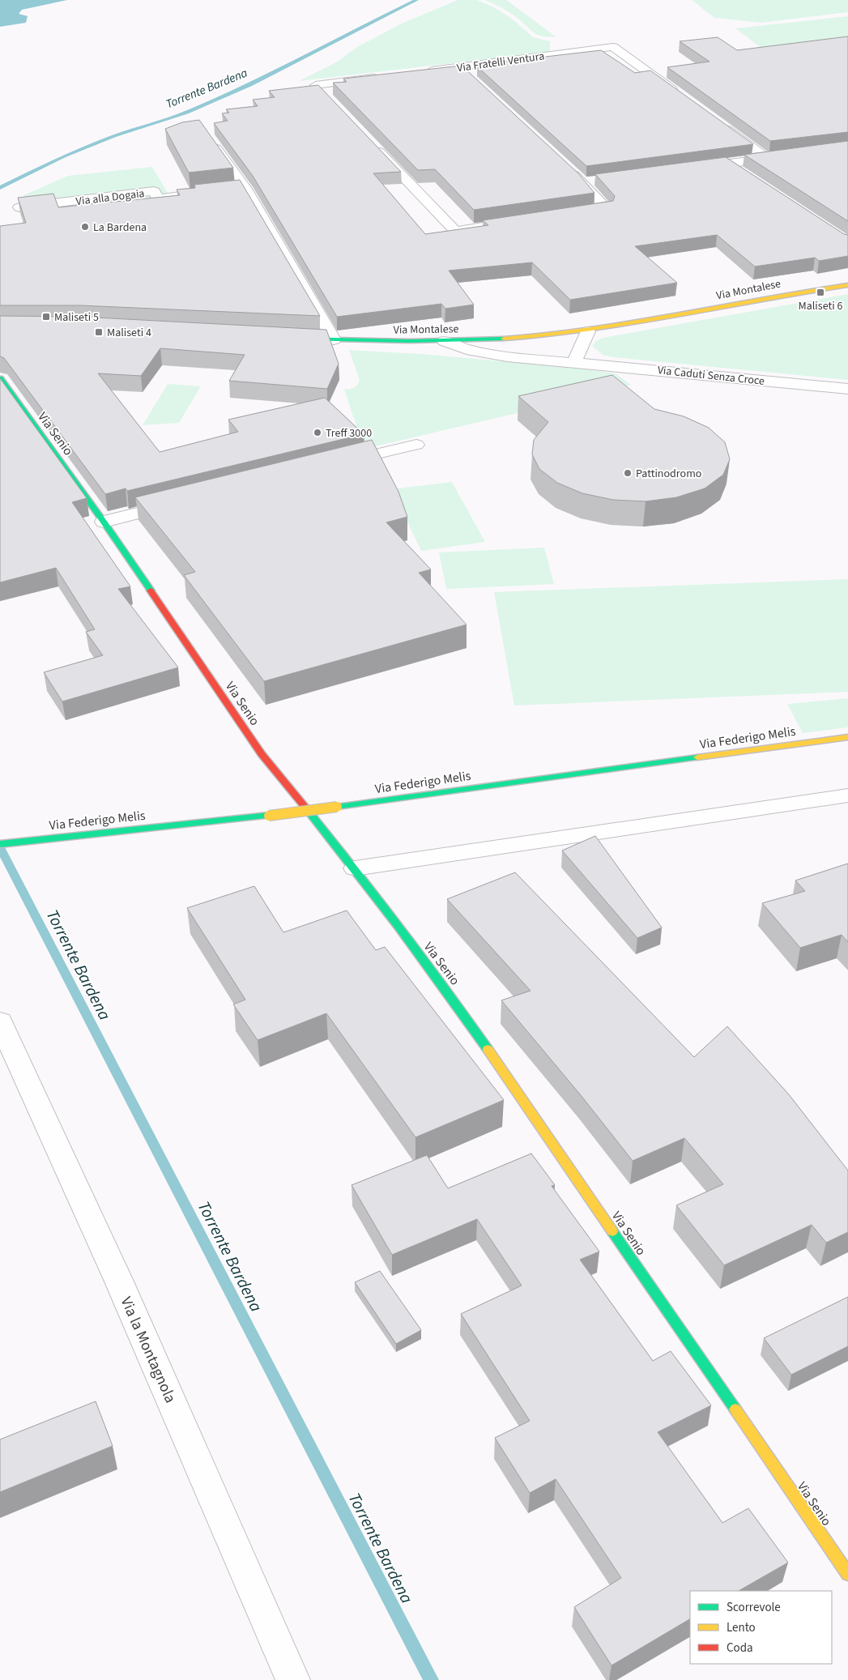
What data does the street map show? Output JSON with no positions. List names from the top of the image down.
{
  "streets": {
    "street": [
      "Via Fratelli Ventura",
      "Via alla Dogaia",
      "Via Montalese",
      "Via Caduti Senza Croce",
      "Via Senio",
      "Via Federigo Melis",
      "Via la Montagnola"
    ]
  },
  "crossings": [
    ["Via Montalese", "Via Caduti Senza Croce"]
  ],
  "water": ["Torrente Bardena"],
  "places": {
    "other": ["La Bardena", "Treff 3000", "Pattinodromo"],
    "transit": ["Maliseti 6", "Maliseti 5", "Maliseti 4"]
  },
  "legend": ["Scorrevole", "Lento", "Coda"]
}
